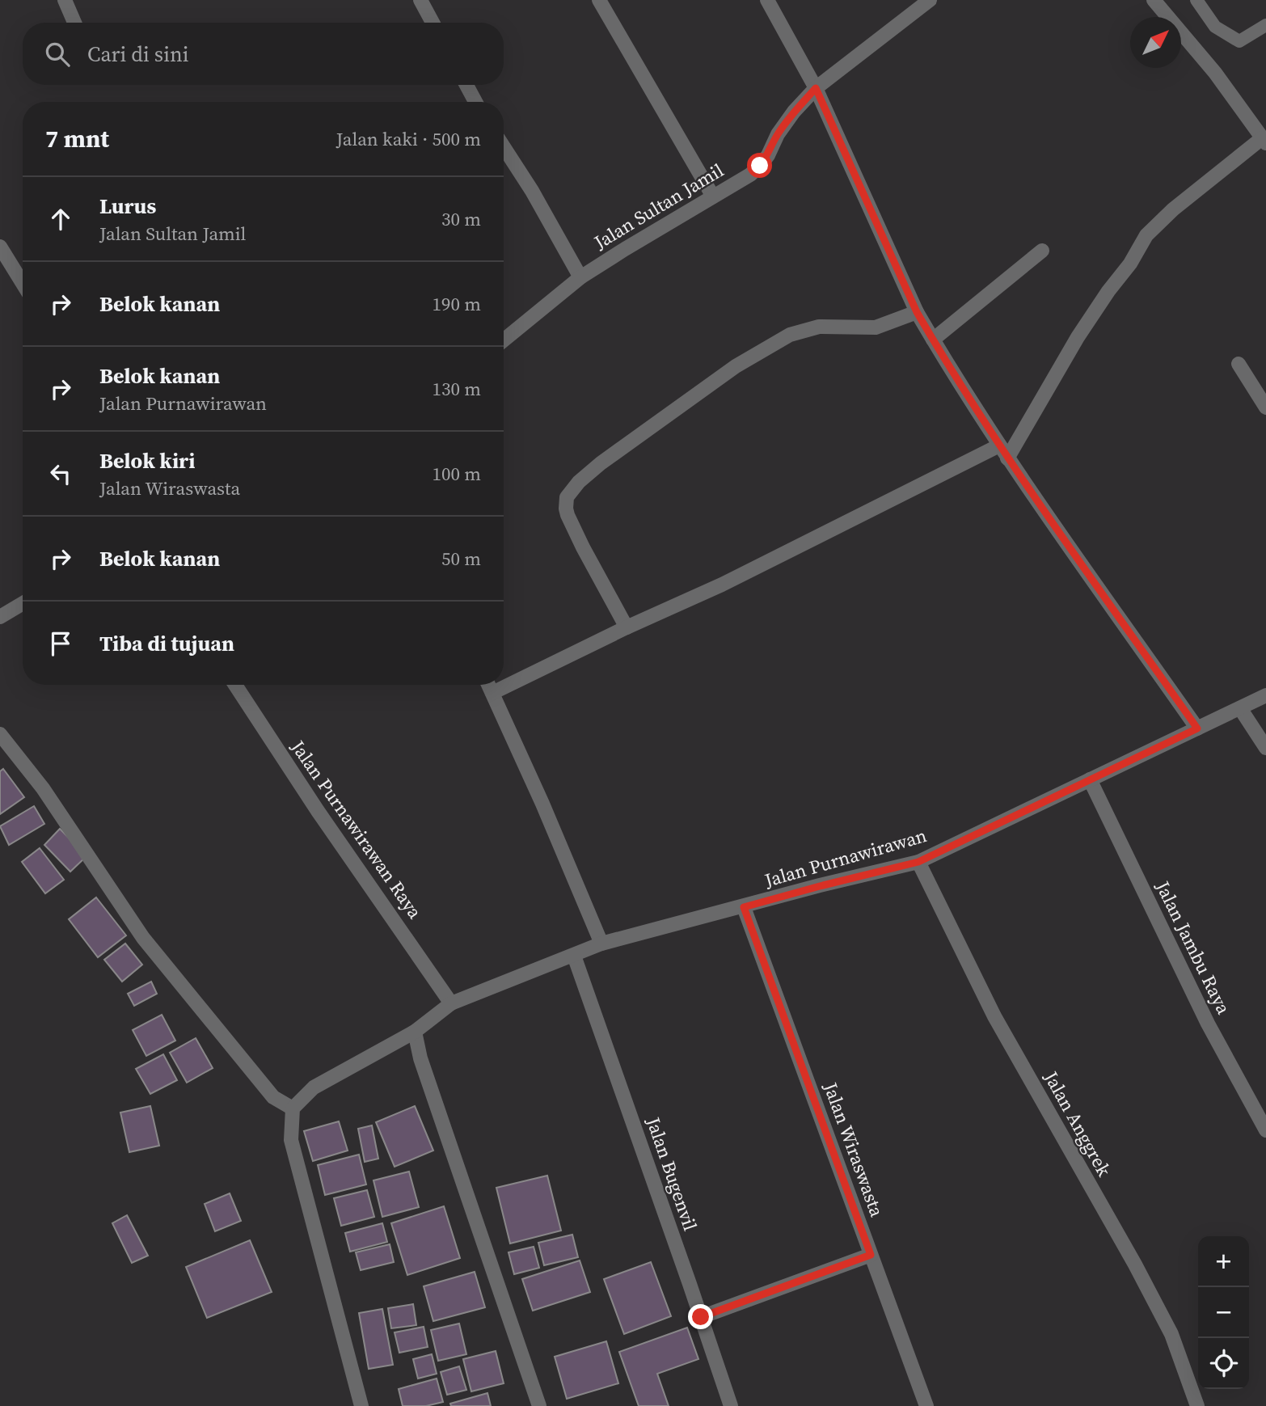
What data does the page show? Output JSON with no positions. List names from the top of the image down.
{
  "streets": {
    "street": [
      "Jalan Sultan Jamil",
      "Jalan Purnawirawan Raya",
      "Jalan Purnawirawan",
      "Jalan Jambu Raya",
      "Jalan Anggrek",
      "Jalan Wiraswasta",
      "Jalan Bugenvil"
    ]
  },
  "crossings": [
    ["Jalan Purnawirawan Raya", "Jalan Purnawirawan"],
    ["Jalan Purnawirawan", "Jalan Jambu Raya"],
    ["Jalan Purnawirawan", "Jalan Anggrek"],
    ["Jalan Purnawirawan", "Jalan Wiraswasta"],
    ["Jalan Purnawirawan", "Jalan Bugenvil"]
  ],
  "north": "top right",
  "page": {
    "search": "Cari di sini",
    "heading": ["7 mnt", "Jalan kaki · 500 m"],
    "list": [
      ["Lurus", "Jalan Sultan Jamil", "30 m"],
      ["Belok kanan", "190 m"],
      ["Belok kanan", "Jalan Purnawirawan", "130 m"],
      ["Belok kiri", "Jalan Wiraswasta", "100 m"],
      ["Belok kanan", "50 m"],
      "Tiba di tujuan"
    ],
    "map_buttons": ["+", "−"]
  }
}
